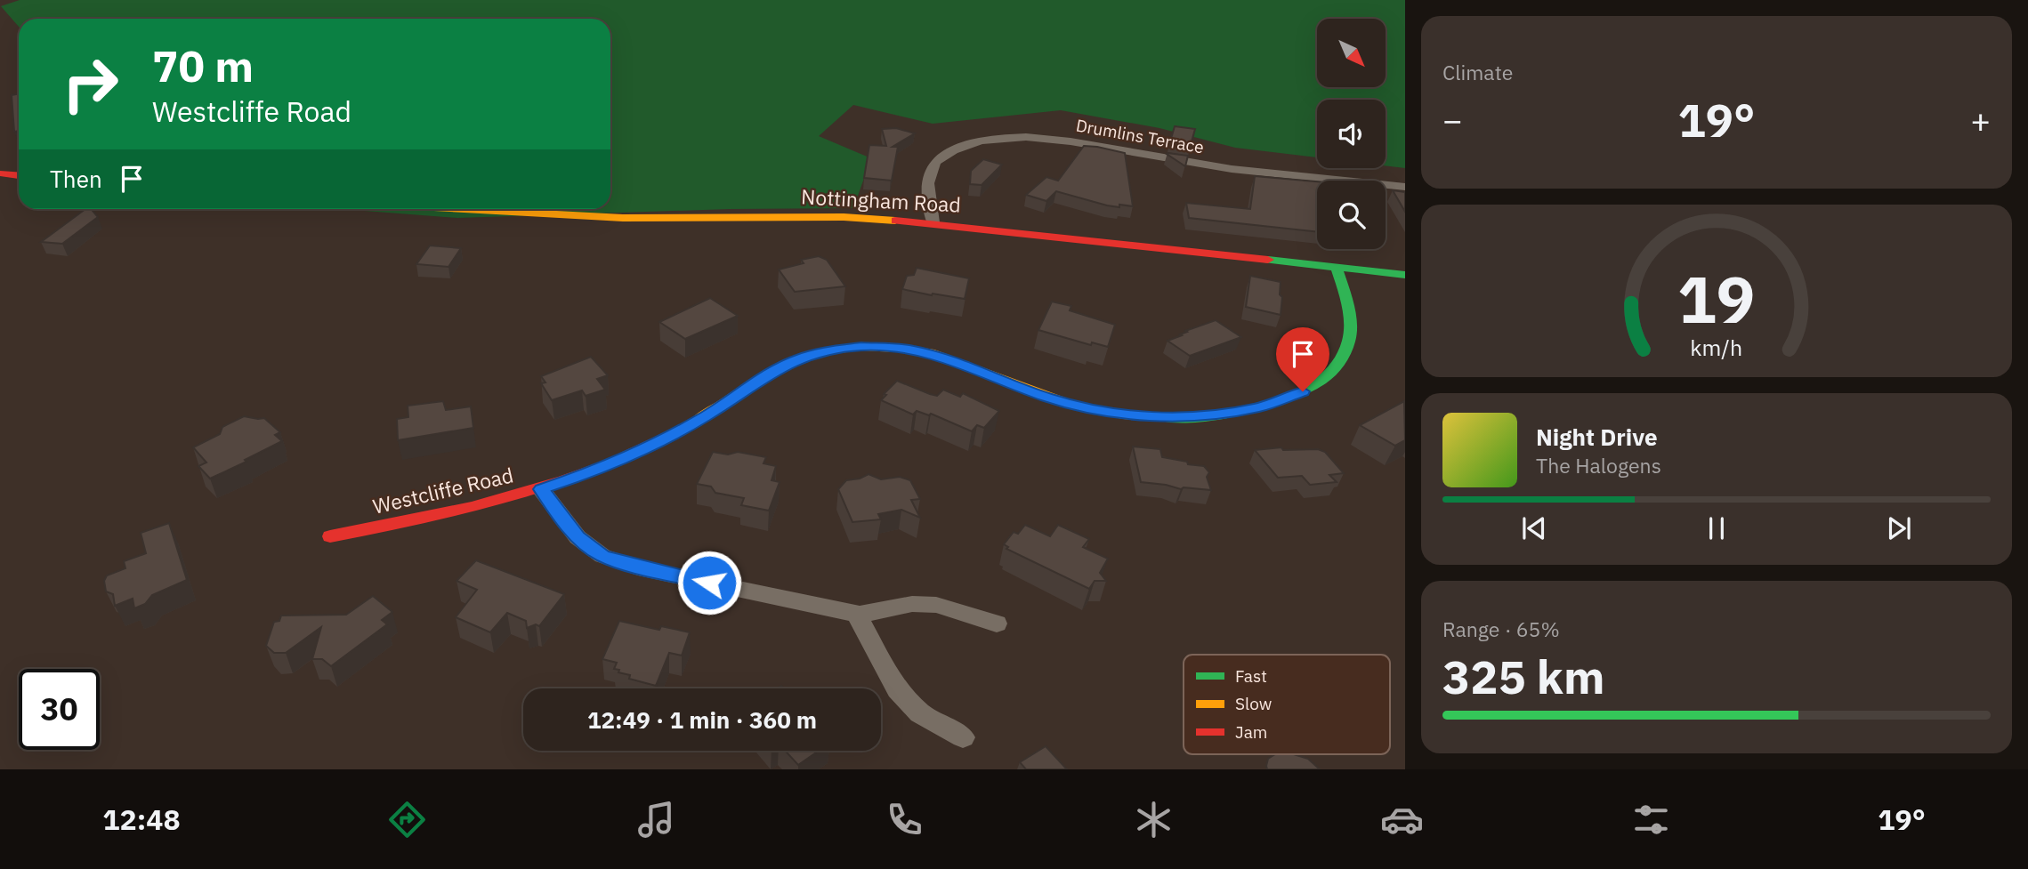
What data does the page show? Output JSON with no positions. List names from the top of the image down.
{
  "streets": {
    "street": ["Drumlins Terrace", "Nottingham Road", "Westcliffe Road"]
  },
  "crossings": [
    ["Drumlins Terrace", "Nottingham Road"],
    ["Nottingham Road", "Westcliffe Road"]
  ],
  "legend": ["Fast", "Slow", "Jam"],
  "north": "bottom right",
  "page": {
    "tile": [
      "Climate",
      ["Range · 65%", "325 km"]
    ],
    "turn": ["70 m", "Westcliffe Road"],
    "heat": ["−", "19°", "+"],
    "then": "Then",
    "song": ["Night Drive", "The Halogens"],
    "limit": "30",
    "trip": "12:49 · 1 min · 360 m",
    "tabs": ["12:48", "19°"],
    "gauge": ["19", "km/h"]
  }
}
